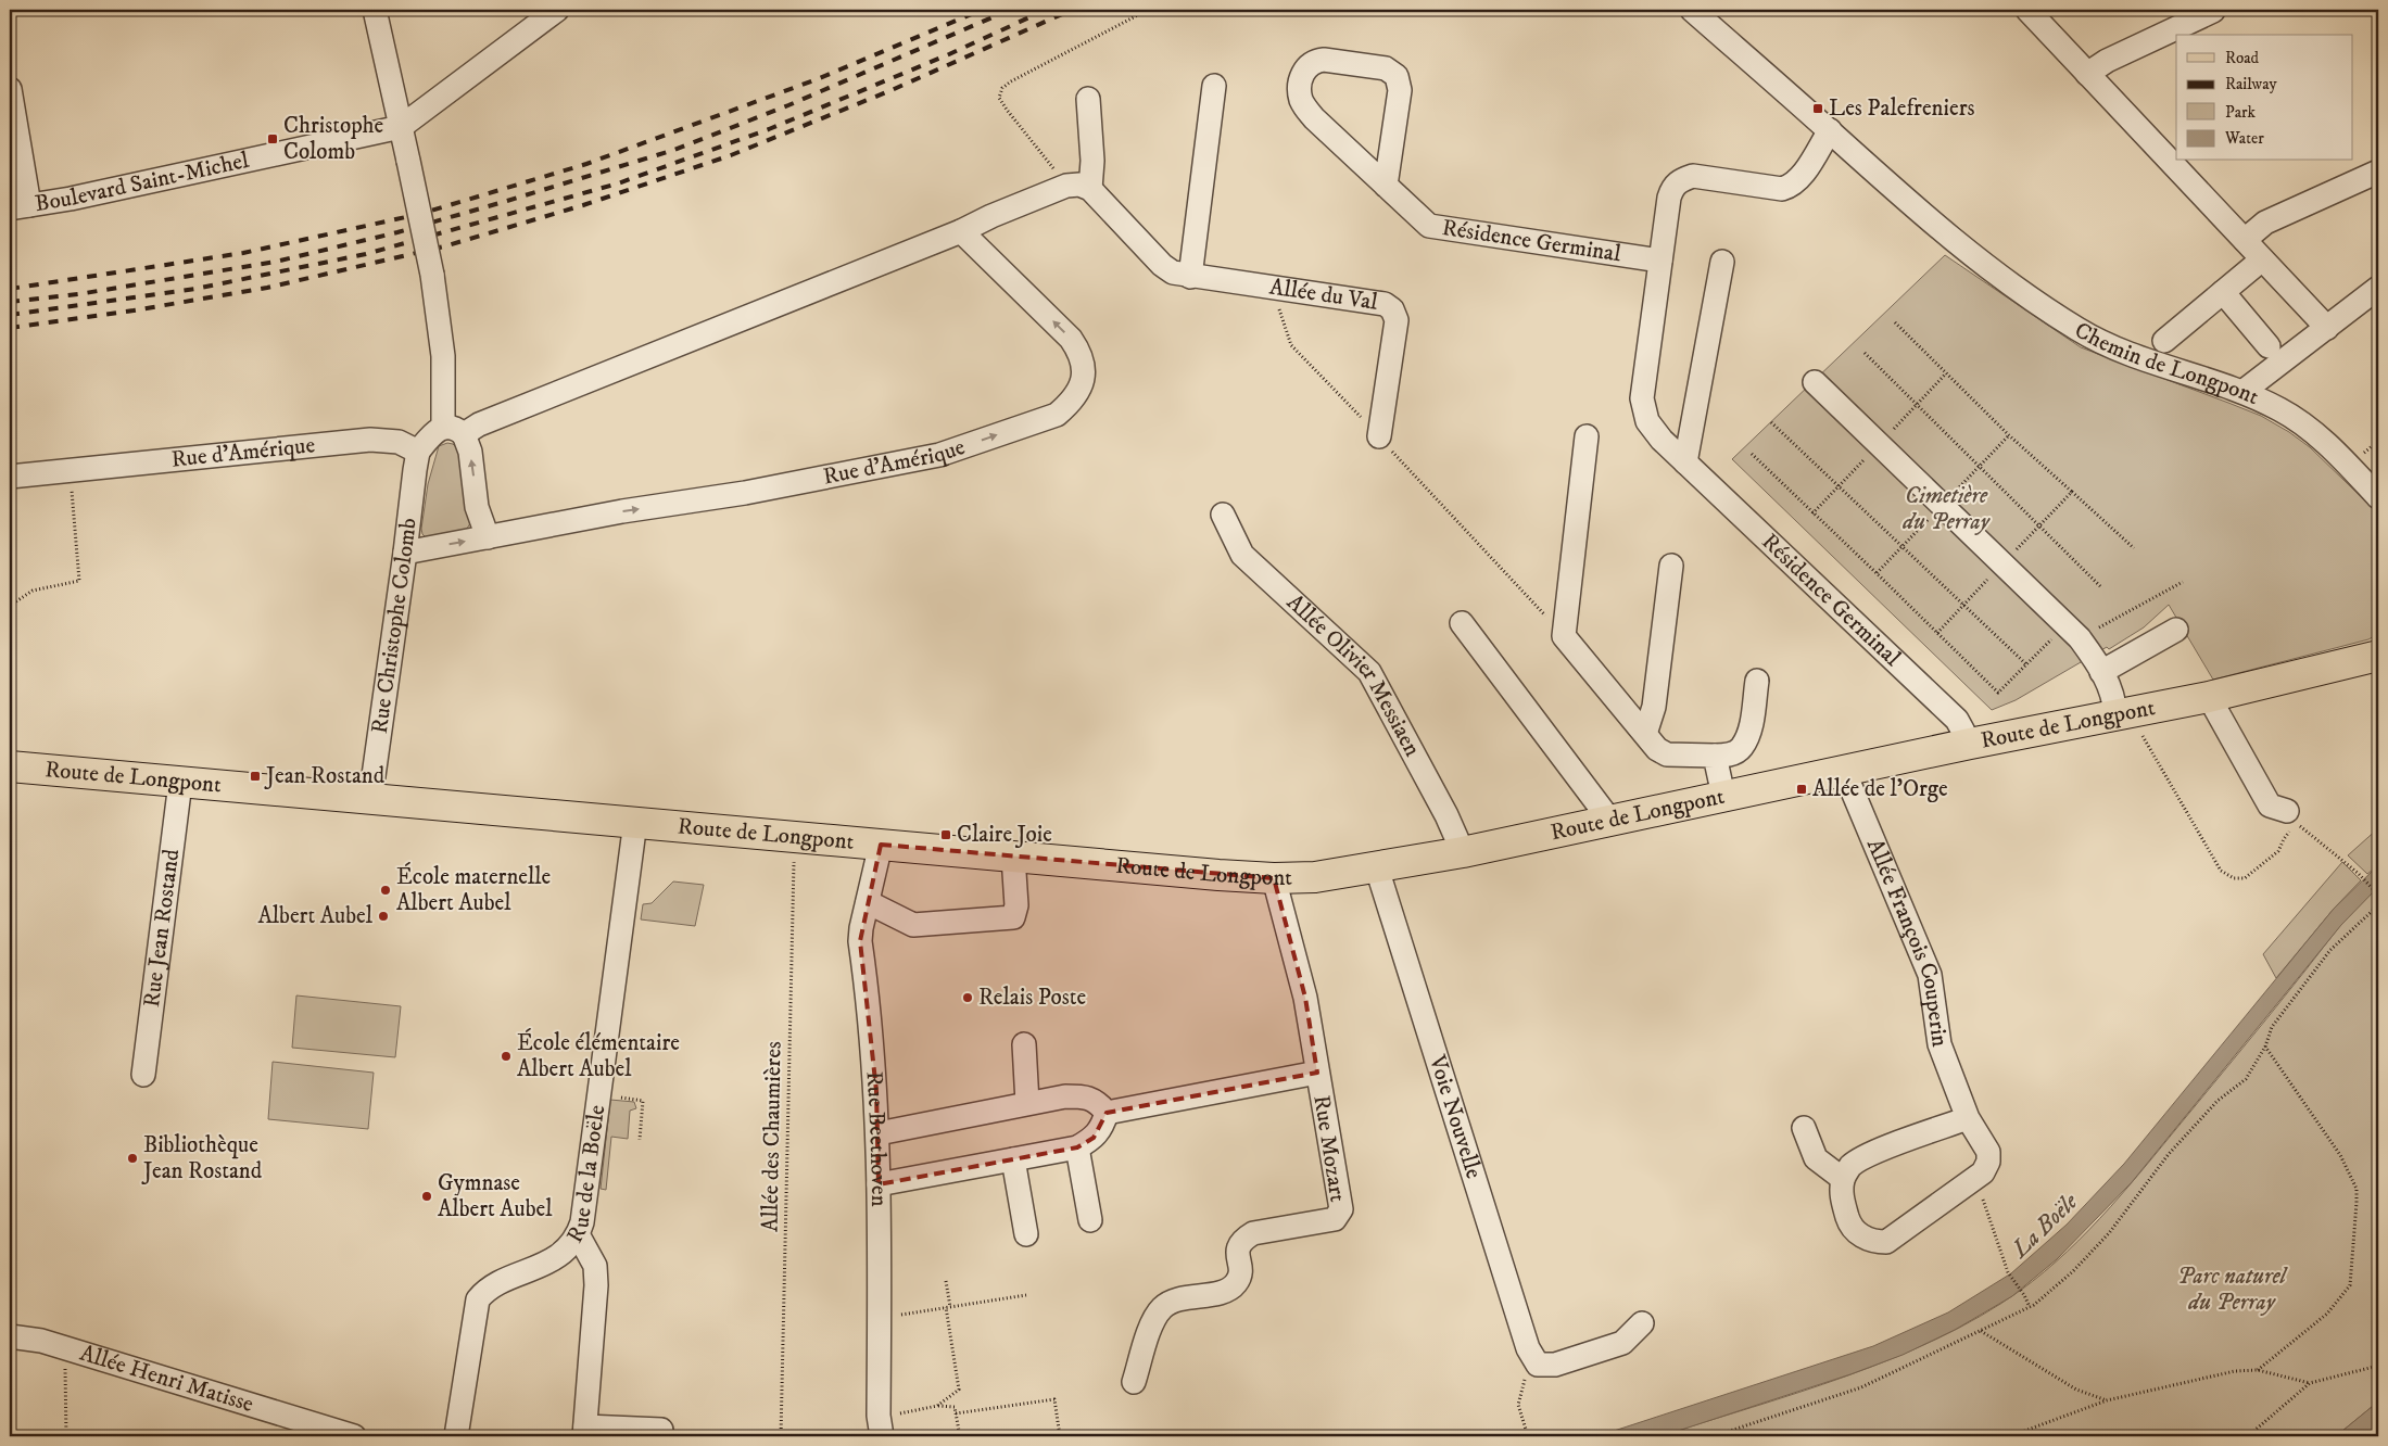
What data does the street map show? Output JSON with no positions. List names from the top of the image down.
{
  "streets": {
    "main road": ["Route de Longpont"],
    "street": [
      "Boulevard Saint-Michel",
      "Résidence Germinal",
      "Allée du Val",
      "Chemin de Longpont",
      "Rue d'Amérique",
      "Rue Christophe Colomb",
      "Allée Olivier Messiaen",
      "Rue Jean Rostand",
      "Allée François Couperin",
      "Voie Nouvelle",
      "Rue Beethoven",
      "Rue Mozart",
      "Rue de la Boële",
      "Allée Henri Matisse"
    ],
    "path": ["Allée des Chaumières"]
  },
  "crossings": [
    ["Résidence Germinal", "Chemin de Longpont"],
    ["Résidence Germinal", "Route de Longpont"],
    ["Rue d'Amérique", "Rue Christophe Colomb"],
    ["Rue Christophe Colomb", "Route de Longpont"],
    ["Allée Olivier Messiaen", "Route de Longpont"],
    ["Route de Longpont", "Rue Jean Rostand"],
    ["Route de Longpont", "Allée François Couperin"],
    ["Route de Longpont", "Voie Nouvelle"],
    ["Route de Longpont", "Allée des Chaumières"],
    ["Route de Longpont", "Rue Beethoven"],
    ["Route de Longpont", "Rue Mozart"],
    ["Route de Longpont", "Rue de la Boële"]
  ],
  "water": ["La Boële"],
  "parks": ["Cimetière du Perray", "Parc naturel du Perray"],
  "places": {
    "transit": [
      "Les Palefreniers",
      "Christophe Colomb",
      "Jean Rostand",
      "Allée de l'Orge",
      "Claire Joie"
    ],
    "other": [
      "École maternelle Albert Aubel",
      "Albert Aubel",
      "Relais Poste",
      "École élémentaire Albert Aubel",
      "Bibliothèque Jean Rostand",
      "Gymnase Albert Aubel"
    ]
  },
  "legend": [
    "Road",
    "Railway",
    "Park",
    "Water"
  ]
}
